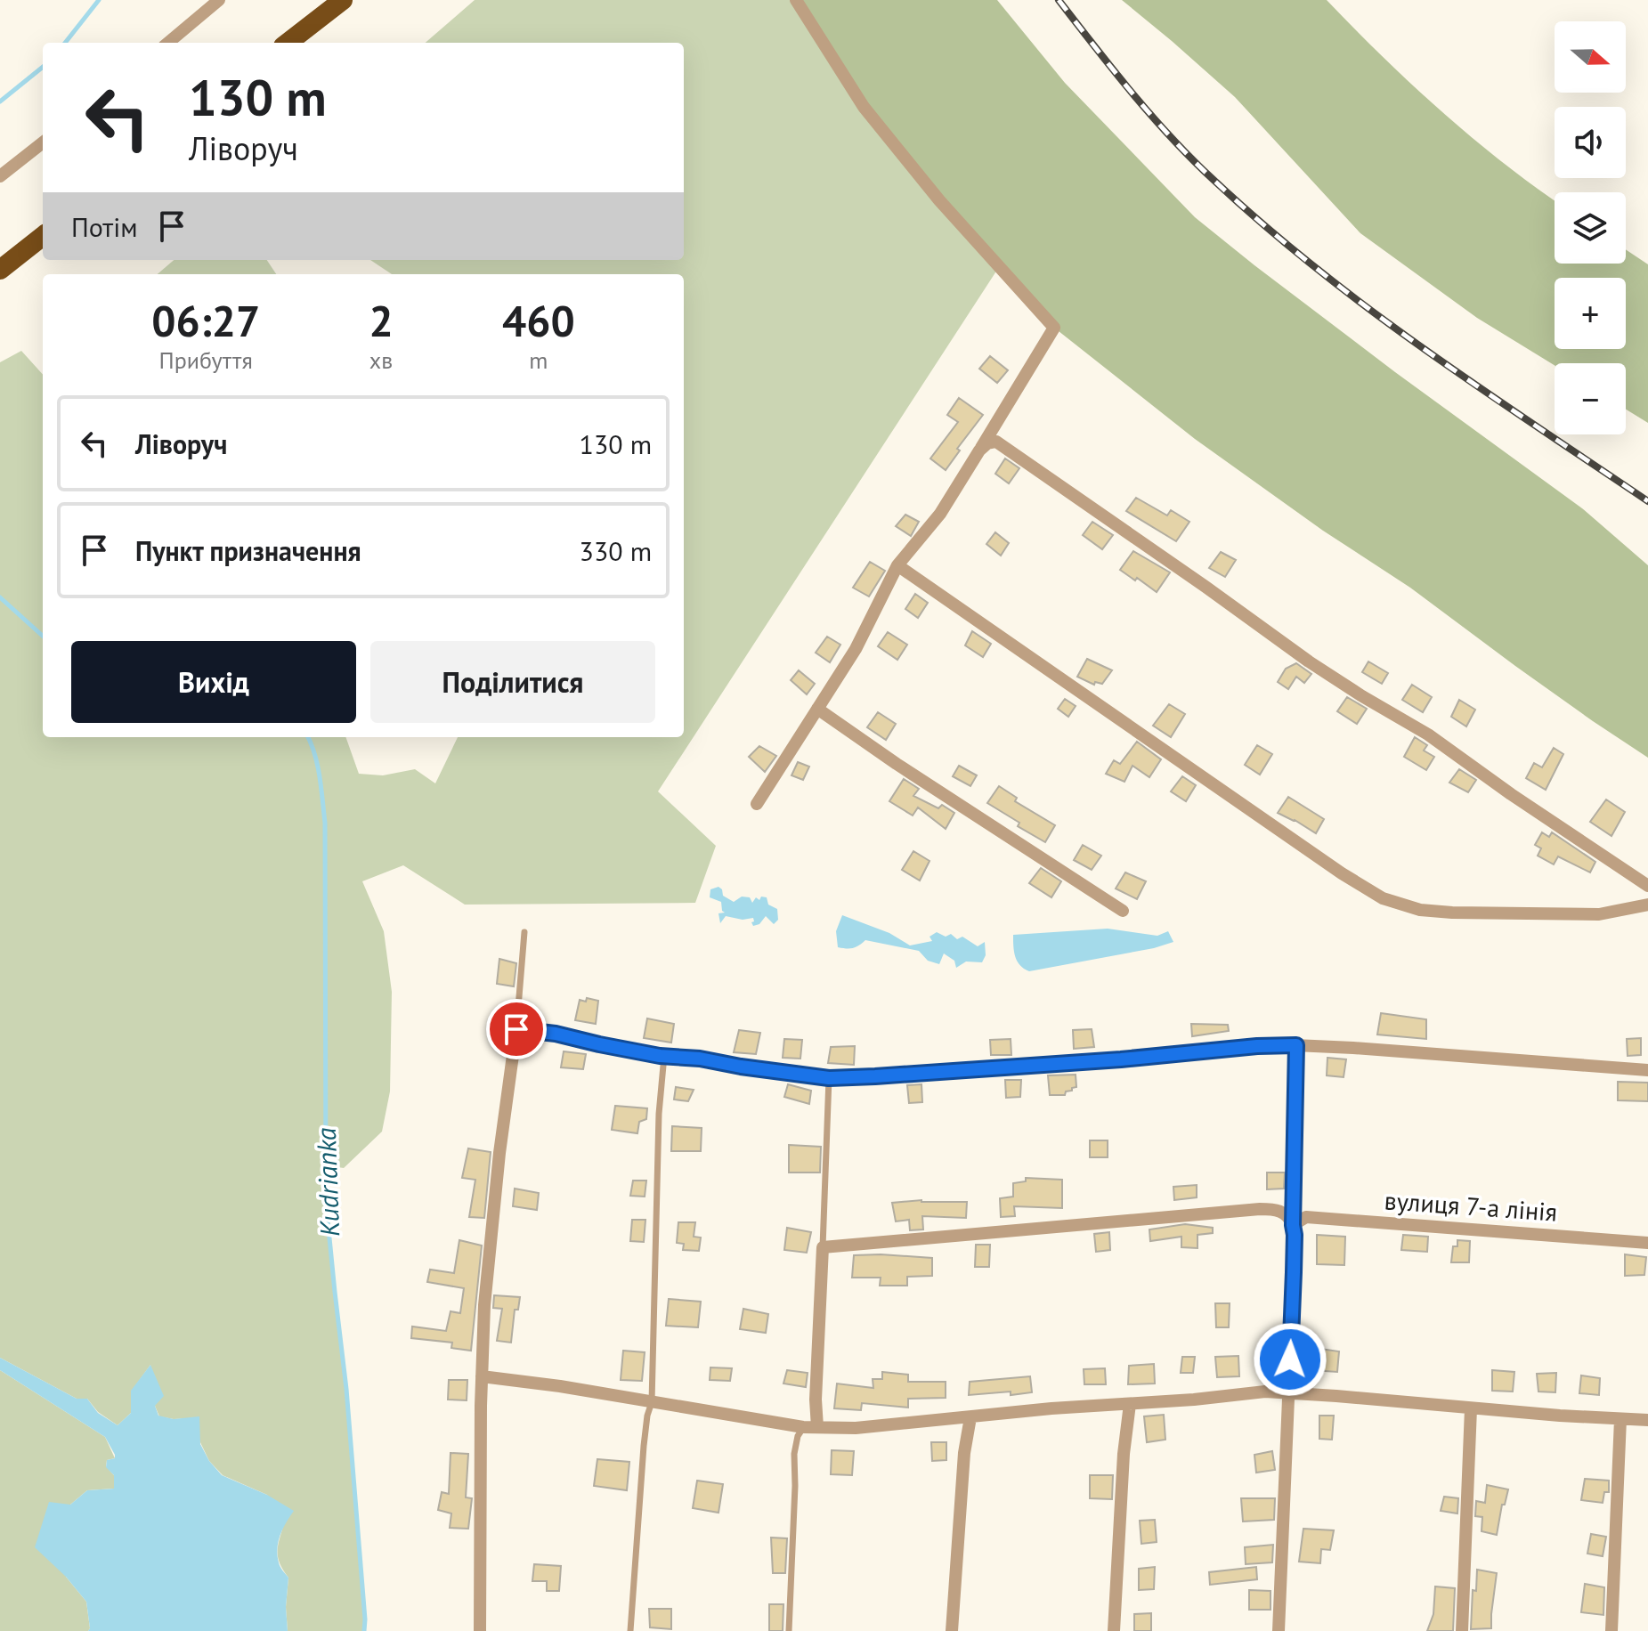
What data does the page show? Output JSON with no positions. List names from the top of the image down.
{
  "streets": {
    "street": ["вулиця 7-а лінія"]
  },
  "water": ["Kudrianka"],
  "north": "right",
  "page": {
    "map_buttons": ["+", "−"],
    "turn": ["130 m", "Ліворуч"],
    "then": "Потім",
    "eta": [
      "06:27",
      "Прибуття",
      "2",
      "хв",
      "460",
      "m"
    ],
    "list": [
      {
        "name": "Ліворуч",
        "value": "130 m"
      },
      {
        "name": "Пункт призначення",
        "value": "330 m"
      }
    ],
    "buttons": ["Вихід", "Поділитися"]
  }
}
